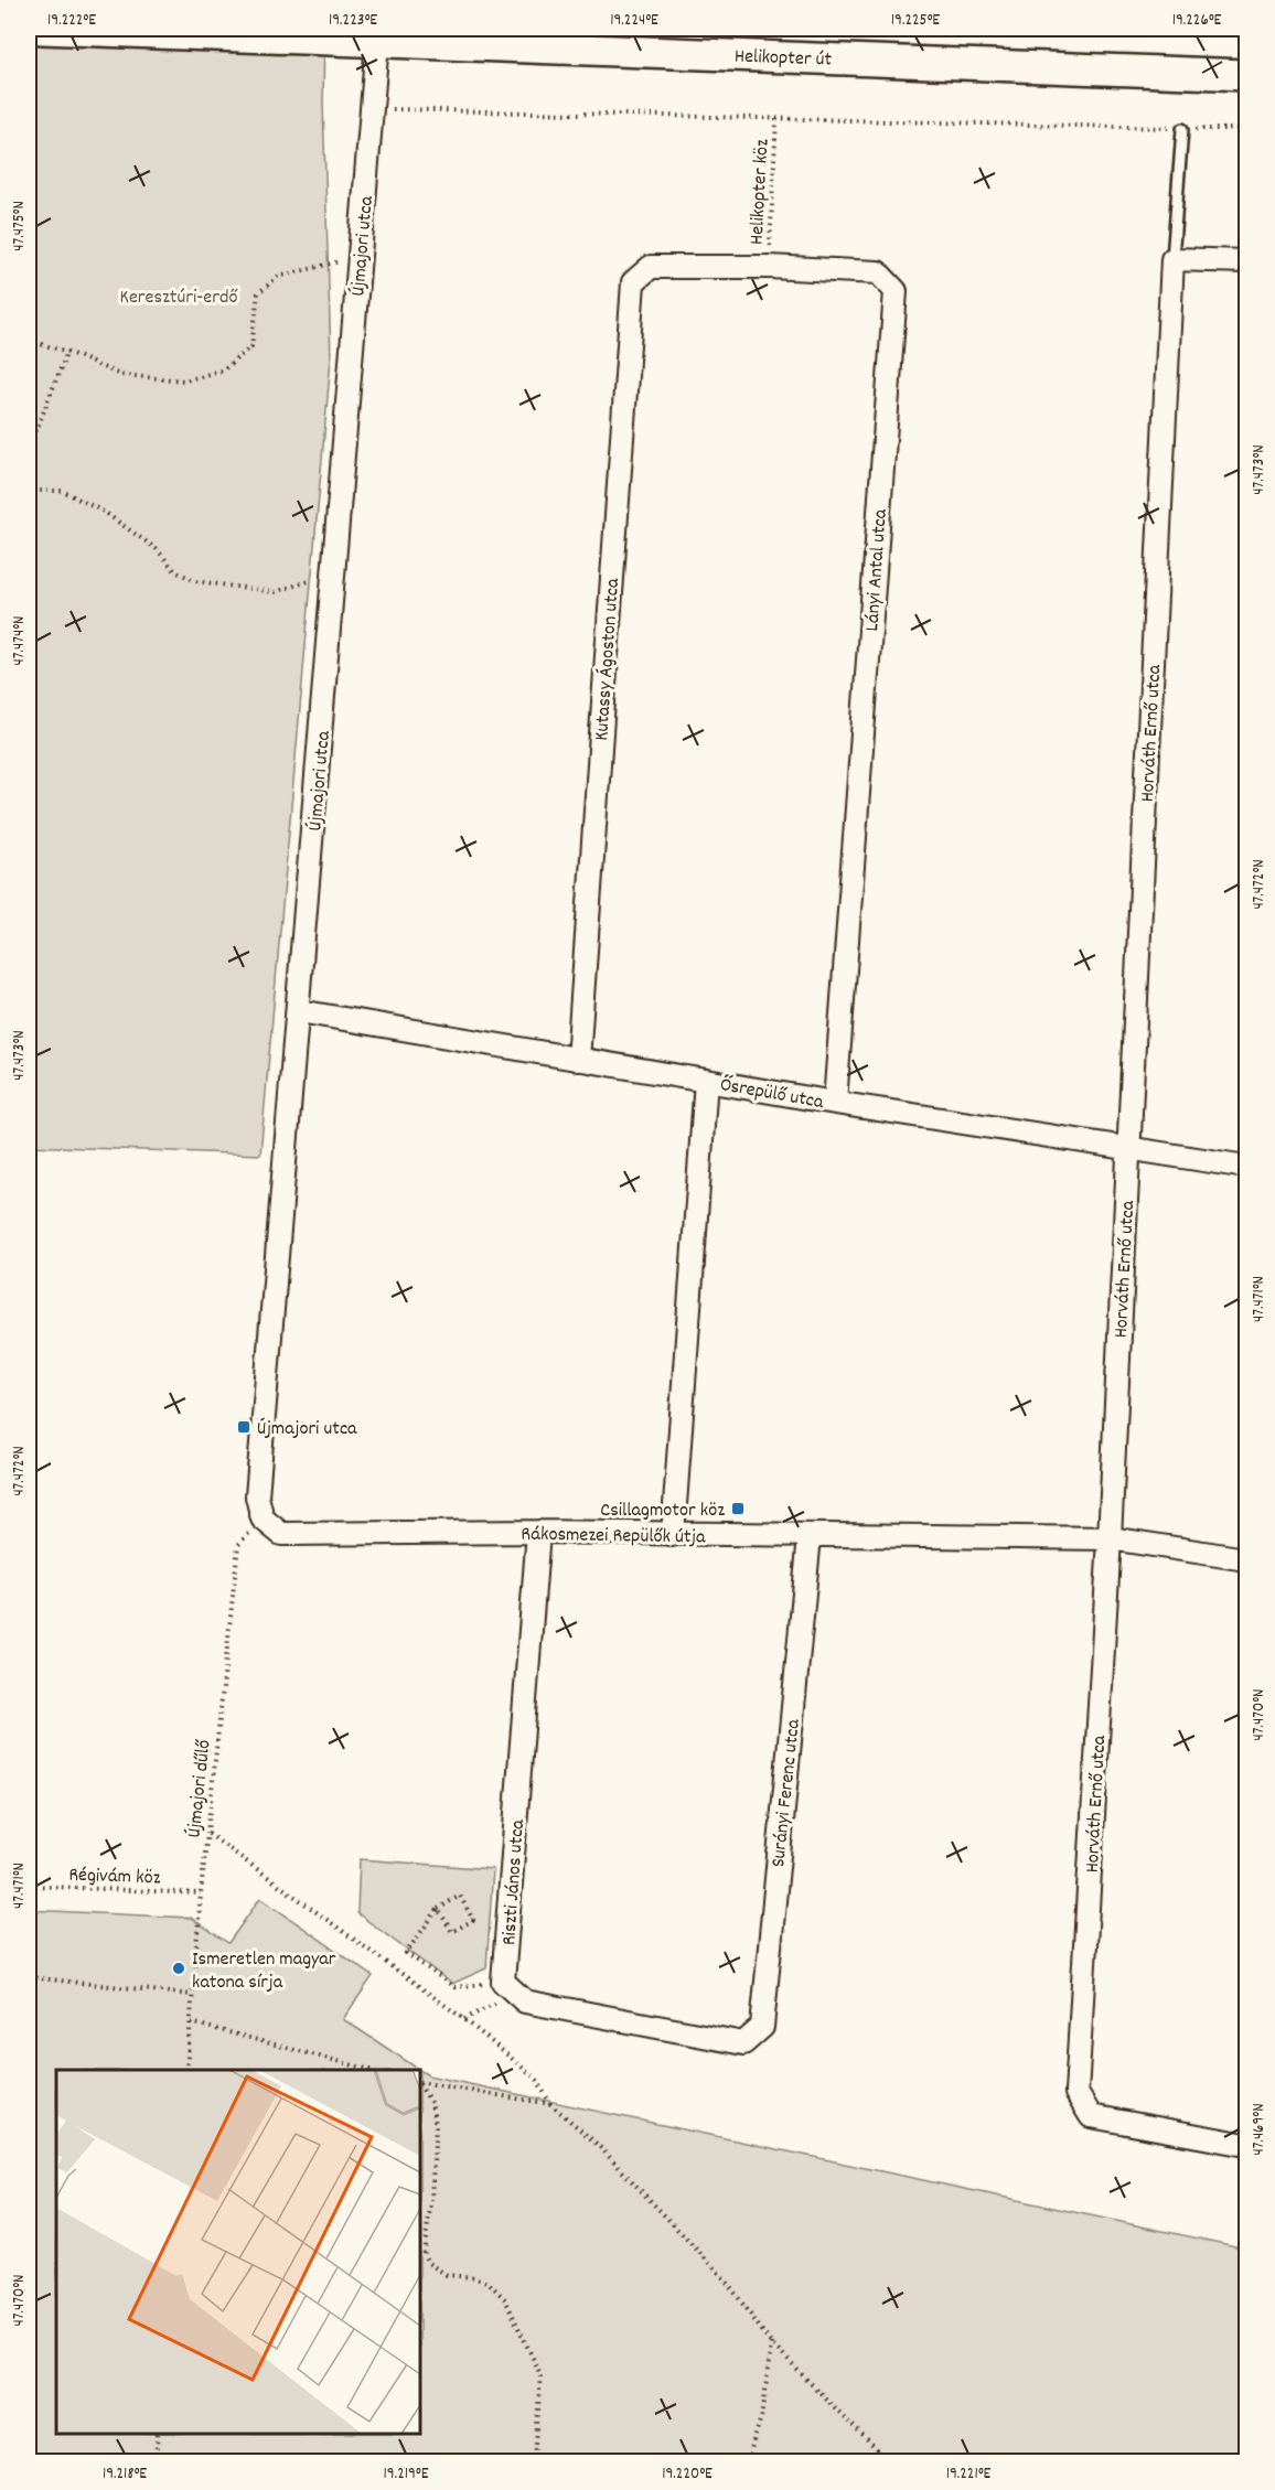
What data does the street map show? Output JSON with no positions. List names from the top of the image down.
{
  "streets": {
    "street": [
      "Helikopter út",
      "Újmajori utca",
      "Lányi Antal utca",
      "Kutassy Ágoston utca",
      "Horváth Ernő utca",
      "Ősrepülő utca",
      "Rákosmezei Repülők útja",
      "Surányi Ferenc utca",
      "Riszti János utca"
    ],
    "path": ["Helikopter köz", "Újmajori dűlő", "Régivám köz"]
  },
  "crossings": [
    ["Helikopter út", "Újmajori utca"],
    ["Helikopter köz", "Lányi Antal utca"],
    ["Újmajori utca", "Ősrepülő utca"],
    ["Újmajori utca", "Rákosmezei Repülők útja"],
    ["Újmajori utca", "Újmajori dűlő"],
    ["Lányi Antal utca", "Kutassy Ágoston utca"],
    ["Lányi Antal utca", "Ősrepülő utca"],
    ["Kutassy Ágoston utca", "Ősrepülő utca"],
    ["Horváth Ernő utca", "Ősrepülő utca"],
    ["Horváth Ernő utca", "Rákosmezei Repülők útja"],
    ["Rákosmezei Repülők útja", "Újmajori dűlő"],
    ["Rákosmezei Repülők útja", "Surányi Ferenc utca"],
    ["Rákosmezei Repülők útja", "Riszti János utca"],
    ["Újmajori dűlő", "Régivám köz"],
    ["Surányi Ferenc utca", "Riszti János utca"]
  ],
  "parks": ["Keresztúri-erdő"],
  "places": {
    "transit": ["Újmajori utca", "Csillagmotor köz"],
    "other": ["Ismeretlen magyar katona sírja"]
  },
  "coordinates": [
    "19.222°E",
    "19.223°E",
    "19.224°E",
    "19.225°E",
    "19.226°E",
    "47.475°N",
    "47.473°N",
    "47.474°N",
    "47.472°N",
    "47.471°N",
    "47.470°N",
    "47.469°N",
    "19.218°E",
    "19.219°E",
    "19.220°E",
    "19.221°E"
  ]
}
